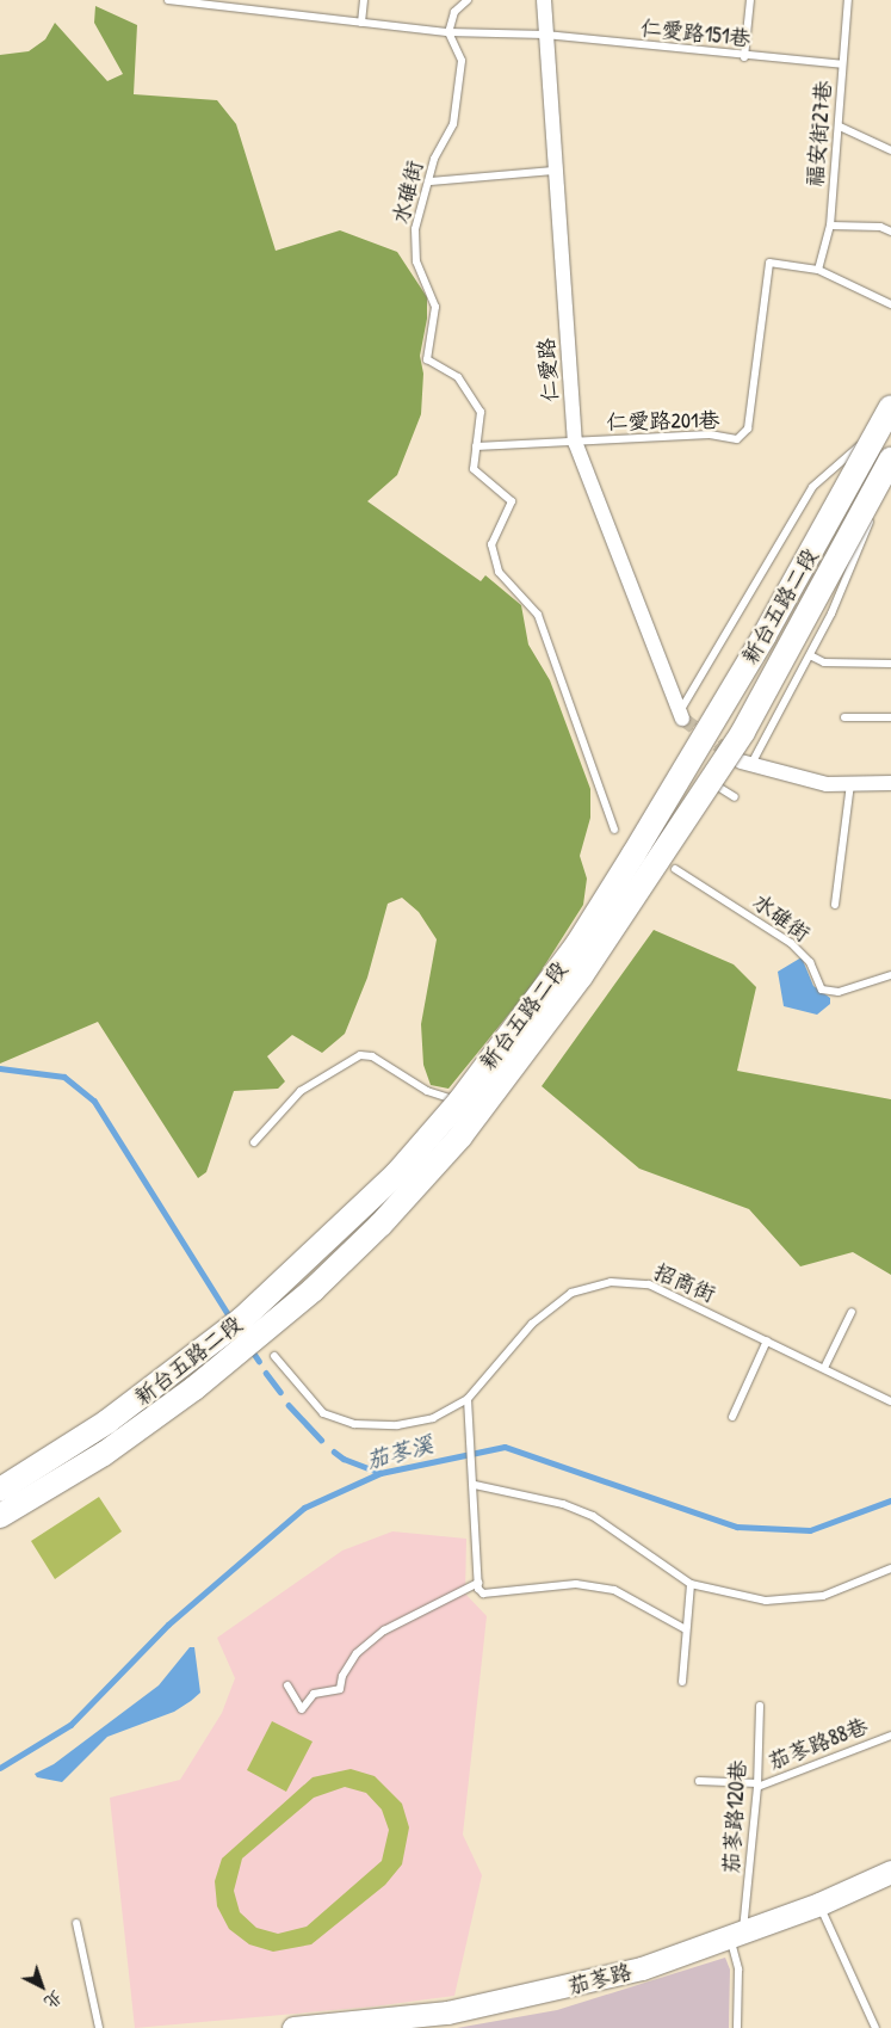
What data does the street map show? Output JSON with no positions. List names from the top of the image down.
{
  "streets": {
    "main road": ["新台五路二段"],
    "street": ["仁愛路", "茄苳路"],
    "lane": [
      "仁愛路151巷",
      "福安街27巷",
      "水碓街",
      "仁愛路201巷",
      "招商街",
      "茄苳路88巷",
      "茄苳路120巷"
    ]
  },
  "crossings": [
    ["仁愛路151巷", "福安街27巷"],
    ["仁愛路151巷", "水碓街"],
    ["仁愛路151巷", "仁愛路"],
    ["福安街27巷", "仁愛路201巷"],
    ["仁愛路", "仁愛路201巷"],
    ["茄苳路88巷", "茄苳路120巷"],
    ["茄苳路120巷", "茄苳路"]
  ],
  "water": ["茄苳溪"],
  "north": "bottom right"
}
